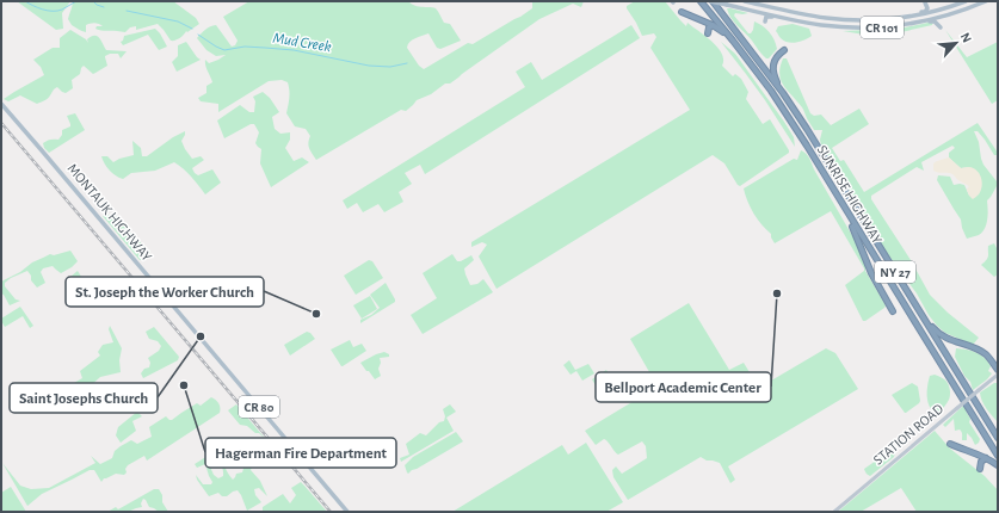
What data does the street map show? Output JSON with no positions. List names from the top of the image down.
{
  "streets": {
    "highway": ["SUNRISE HIGHWAY", "NY 27"],
    "main road": [
      "CR 101",
      "MONTAUK HIGHWAY",
      "CR 80",
      "STATION ROAD"
    ]
  },
  "crossings": [
    ["CR 101", "SUNRISE HIGHWAY"]
  ],
  "water": ["Mud Creek"],
  "places": [
    "Bellport Academic Center",
    "St. Joseph the Worker Church",
    "Saint Josephs Church",
    "Hagerman Fire Department"
  ],
  "north": "top right"
}
